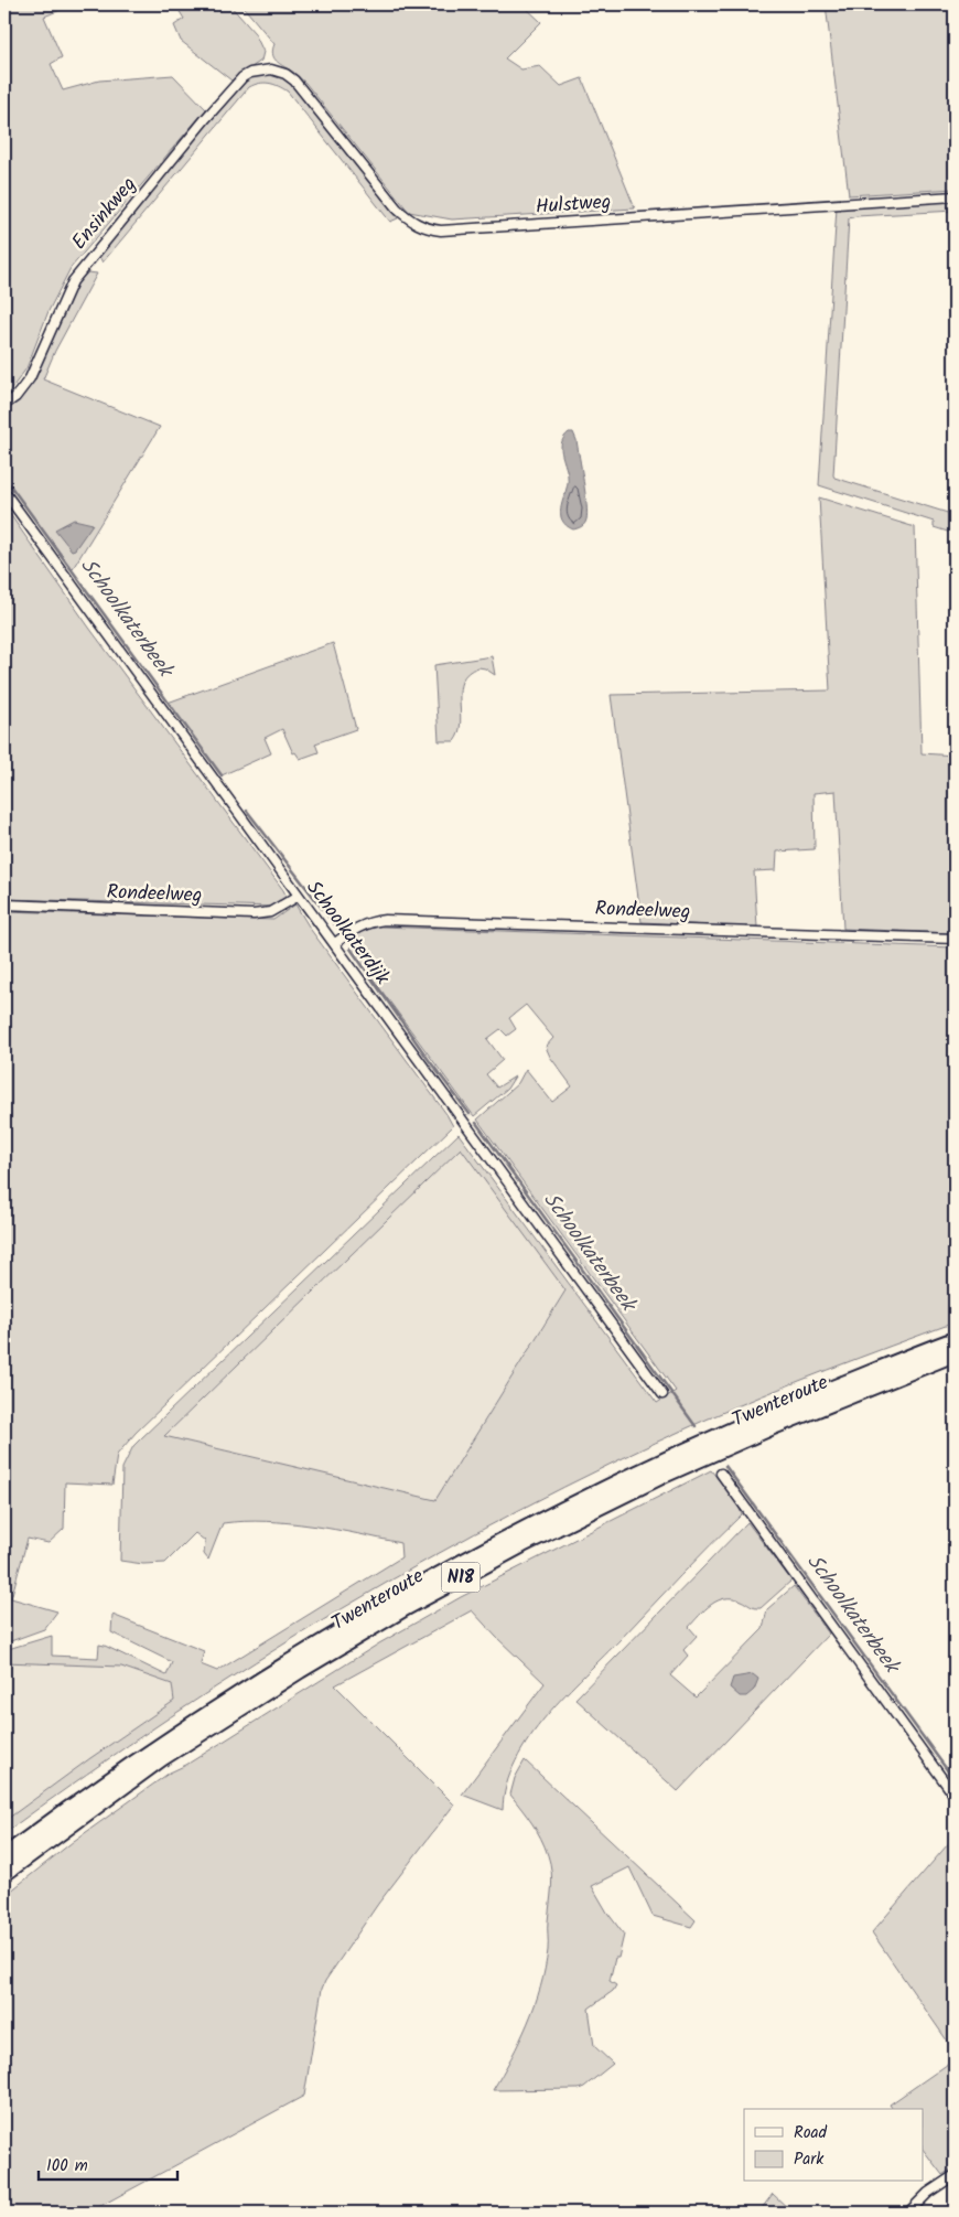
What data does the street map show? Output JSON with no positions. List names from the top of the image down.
{
  "streets": {
    "highway": ["Twenteroute", "N18"],
    "street": [
      "Hulstweg",
      "Ensinkweg",
      "Rondeelweg",
      "Schoolkaterdijk"
    ]
  },
  "crossings": [
    ["Hulstweg", "Ensinkweg"],
    ["Rondeelweg", "Schoolkaterdijk"]
  ],
  "water": ["Schoolkaterbeek"],
  "legend": ["Road", "Park"],
  "scale_bar": "100 m"
}
